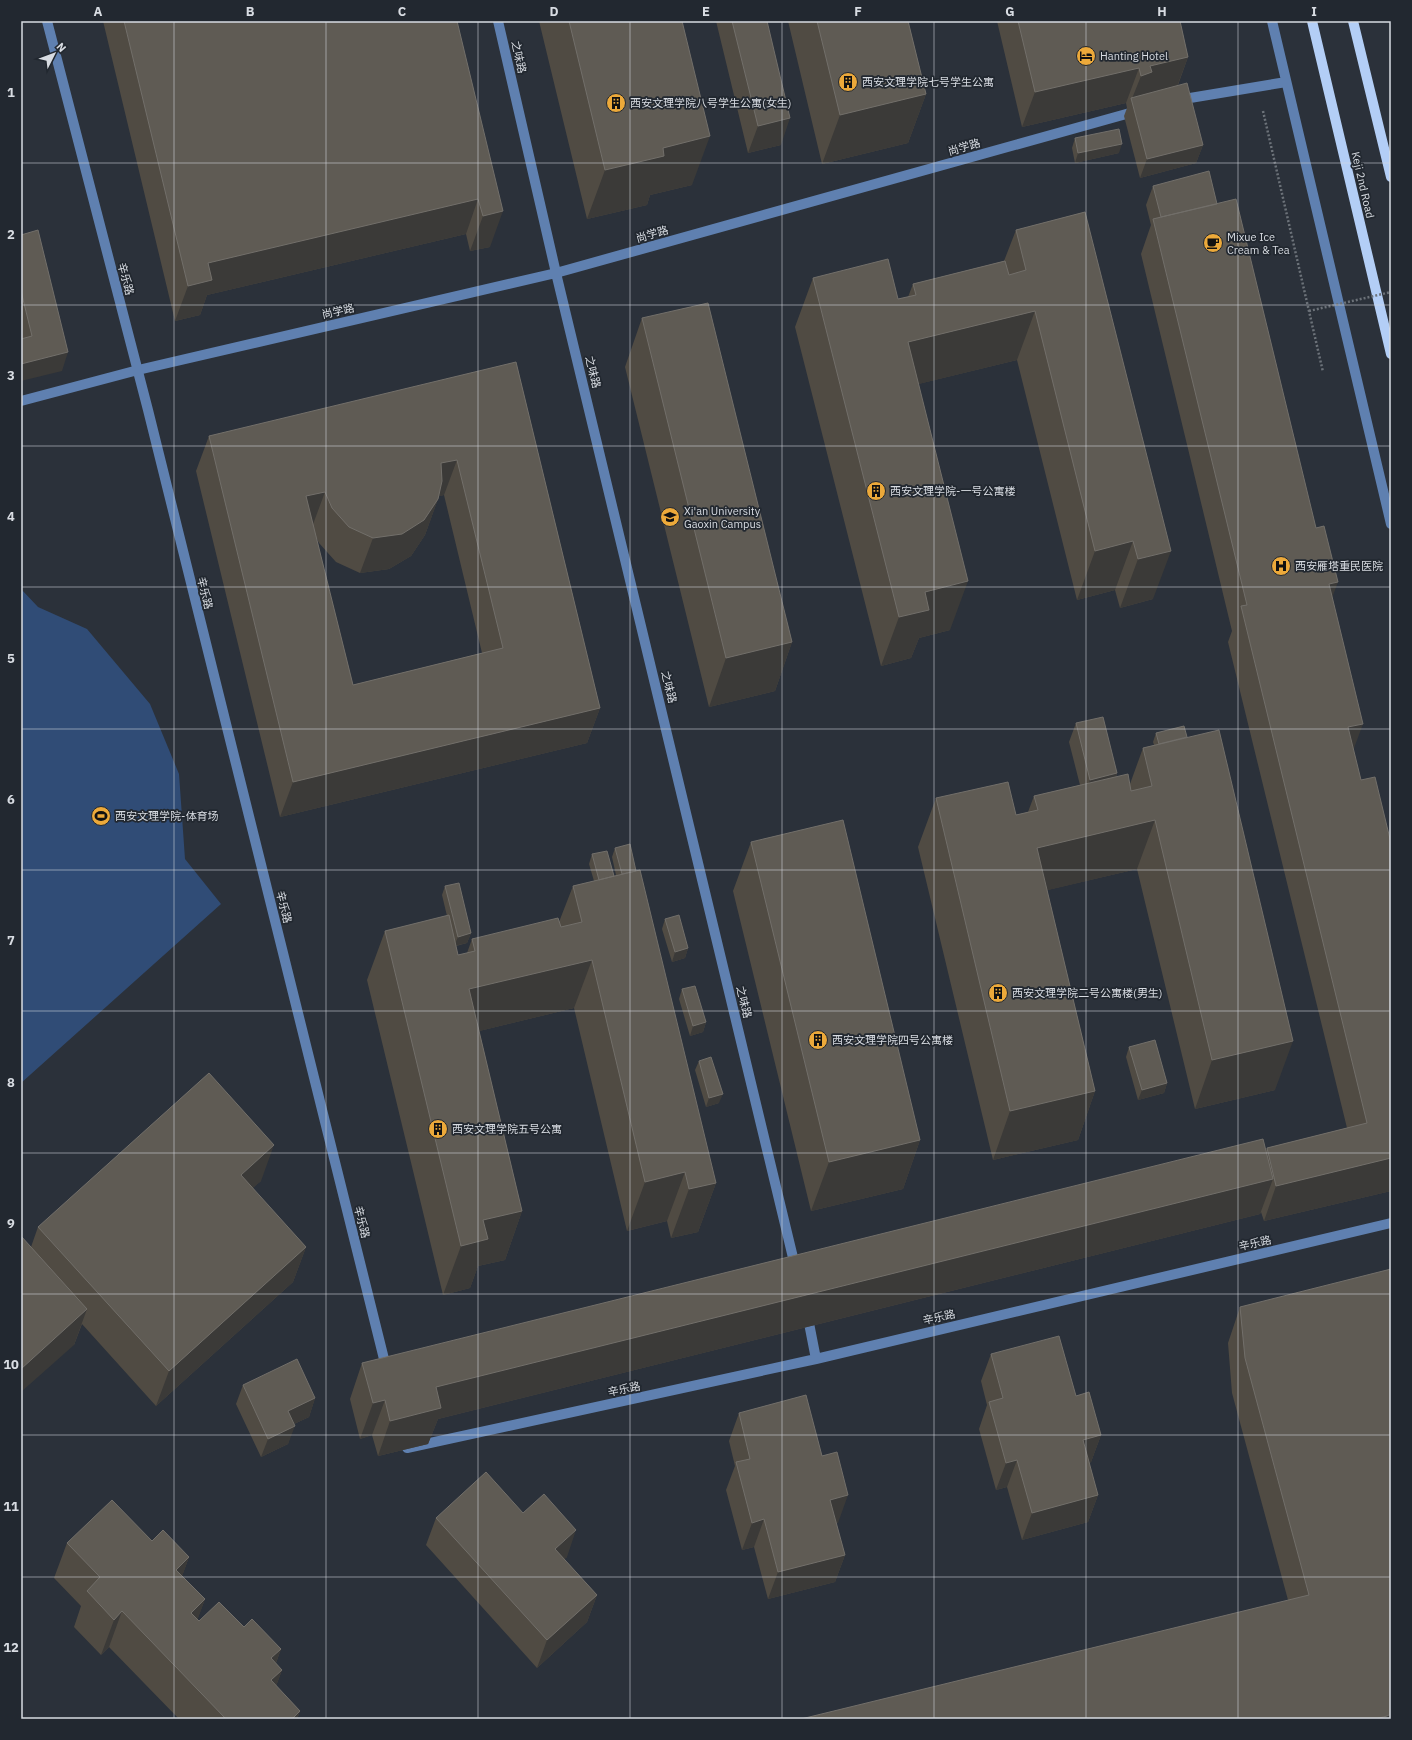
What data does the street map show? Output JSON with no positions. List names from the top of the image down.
{
  "streets": {
    "main road": ["Keji 2nd Road"],
    "street": ["之味路", "尚学路", "辛乐路"]
  },
  "crossings": [
    ["之味路", "尚学路"],
    ["尚学路", "辛乐路"]
  ],
  "places": {
    "hotel": ["Hanting Hotel"],
    "building": [
      "西安文理学院七号学生公寓",
      "西安文理学院八号学生公寓(女生)",
      "西安文理学院-一号公寓楼",
      "西安文理学院二号公寓楼(男生)",
      "西安文理学院四号公寓楼",
      "西安文理学院五号公寓"
    ],
    "cafe": ["Mixue Ice Cream & Tea"],
    "school or university": ["Xi'an University Gaoxin Campus"],
    "hospital": ["西安雁塔重民医院"],
    "sports": ["西安文理学院-体育场"]
  },
  "north": "top right",
  "grid": {
    "columns": [
      "A",
      "B",
      "C",
      "D",
      "E",
      "F",
      "G",
      "H",
      "I"
    ],
    "rows": [
      "1",
      "2",
      "3",
      "4",
      "5",
      "6",
      "7",
      "8",
      "9",
      "10",
      "11",
      "12"
    ]
  }
}
